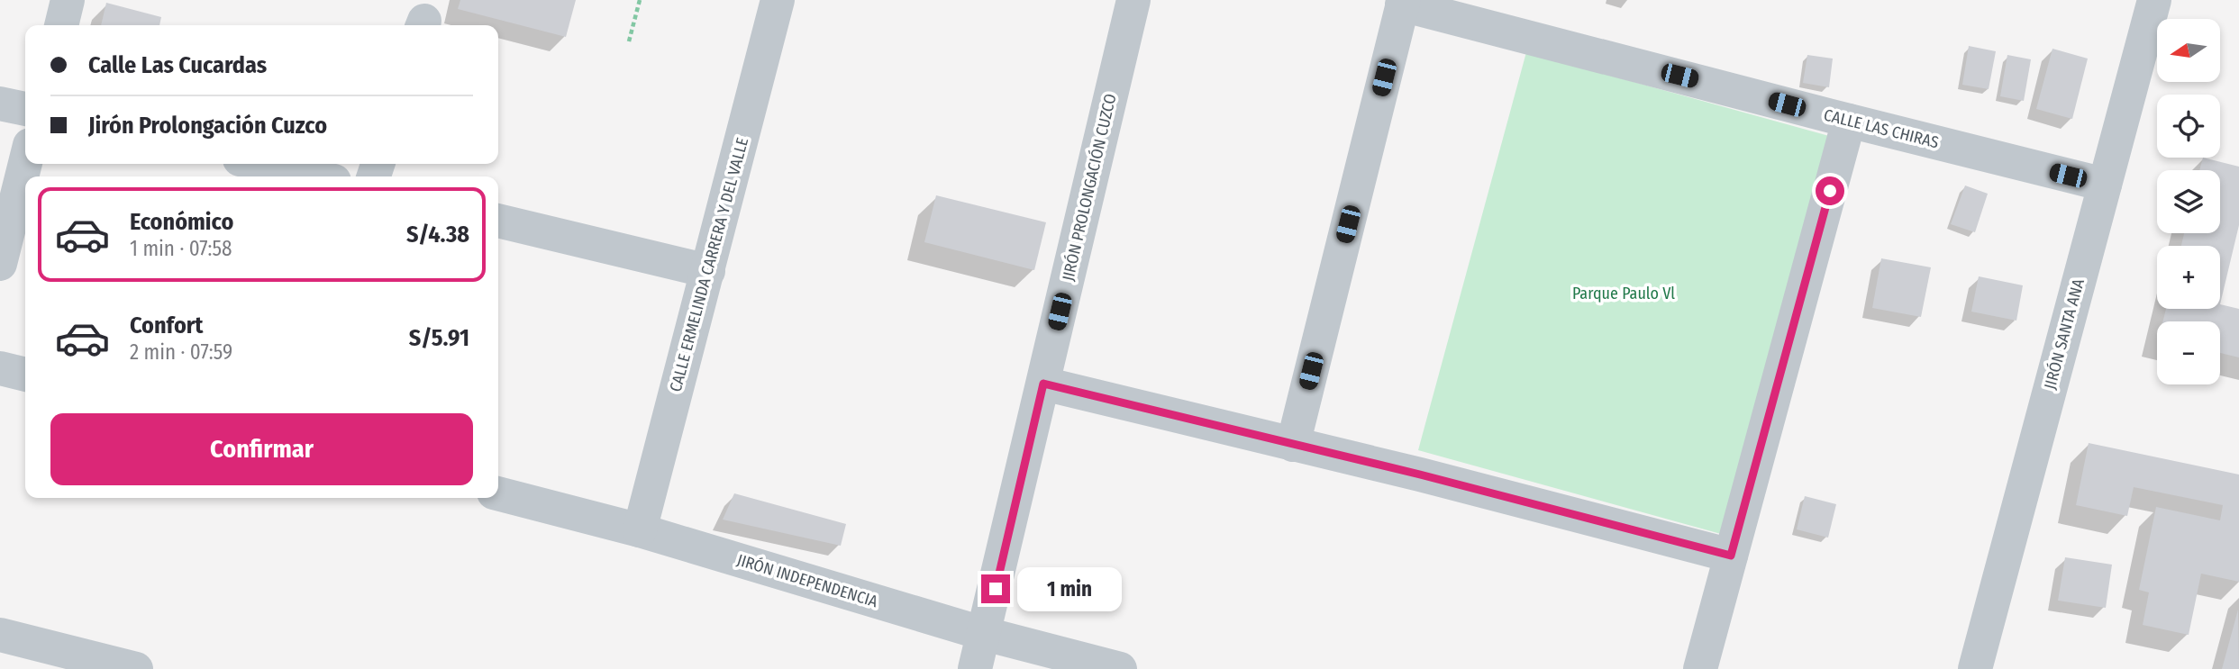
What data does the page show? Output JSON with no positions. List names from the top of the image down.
{
  "streets": {
    "street": [
      "CALLE LAS CHIRAS",
      "JIRÓN PROLONGACIÓN CUZCO",
      "CALLE ERMELINDA CARRERA Y DEL VALLE",
      "JIRÓN SANTA ANA",
      "JIRÓN INDEPENDENCIA"
    ]
  },
  "crossings": [
    ["CALLE LAS CHIRAS", "JIRÓN SANTA ANA"],
    ["JIRÓN PROLONGACIÓN CUZCO", "JIRÓN INDEPENDENCIA"],
    ["CALLE ERMELINDA CARRERA Y DEL VALLE", "JIRÓN INDEPENDENCIA"]
  ],
  "parks": ["Parque Paulo Vl"],
  "north": "left",
  "page": {
    "map_buttons": ["+", "−"],
    "banner": ["Calle Las Cucardas", "Jirón Prolongación Cuzco"],
    "list": [
      {
        "name": "Económico",
        "note": "1 min · 07:58",
        "value": "S/4.38"
      },
      {
        "name": "Confort",
        "note": "2 min · 07:59",
        "value": "S/5.91"
      }
    ],
    "buttons": "Confirmar",
    "bubble": "1 min"
  }
}
